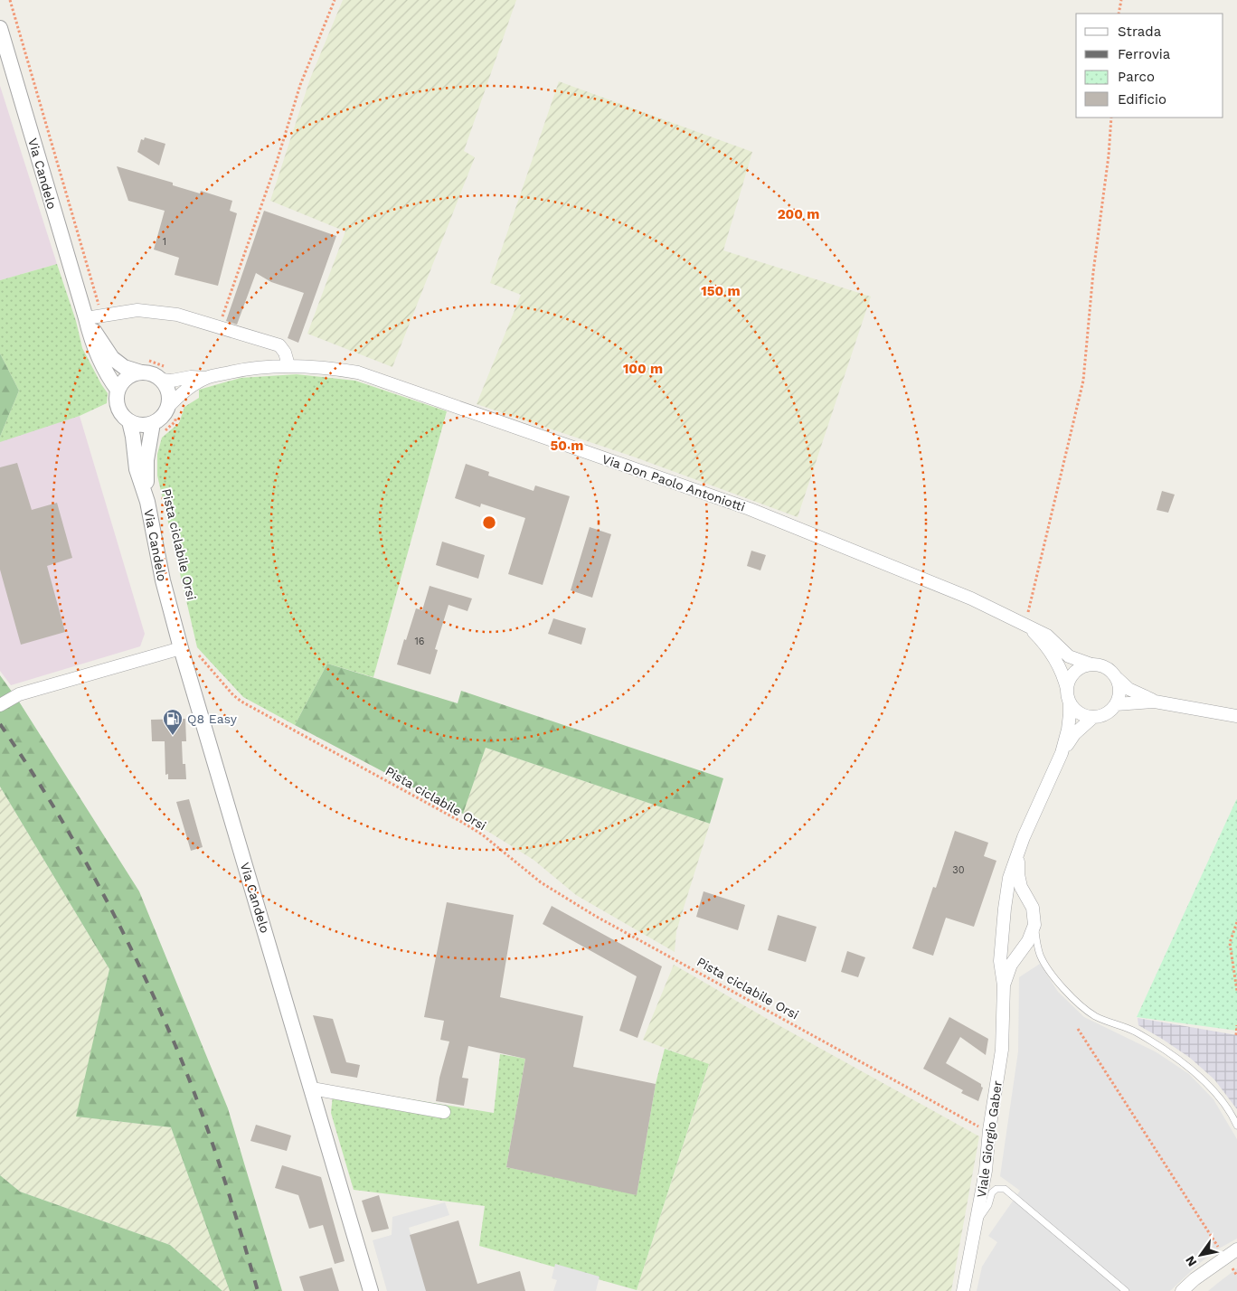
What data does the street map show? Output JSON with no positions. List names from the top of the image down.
{
  "streets": {
    "street": ["Via Candelo", "Via Don Paolo Antoniotti", "Viale Giorgio Gaber"],
    "path": ["Pista ciclabile Orsi"]
  },
  "crossings": [
    ["Via Candelo", "Via Don Paolo Antoniotti"],
    ["Via Candelo", "Pista ciclabile Orsi"],
    ["Via Don Paolo Antoniotti", "Viale Giorgio Gaber"],
    ["Pista ciclabile Orsi", "Viale Giorgio Gaber"]
  ],
  "places": {
    "fuel station": ["Q8 Easy"]
  },
  "house_numbers": ["1", "16", "30"],
  "legend": [
    "Strada",
    "Ferrovia",
    "Parco",
    "Edificio"
  ],
  "north": "bottom left",
  "rings": [
    "200 m",
    "150 m",
    "100 m",
    "50 m"
  ]
}
